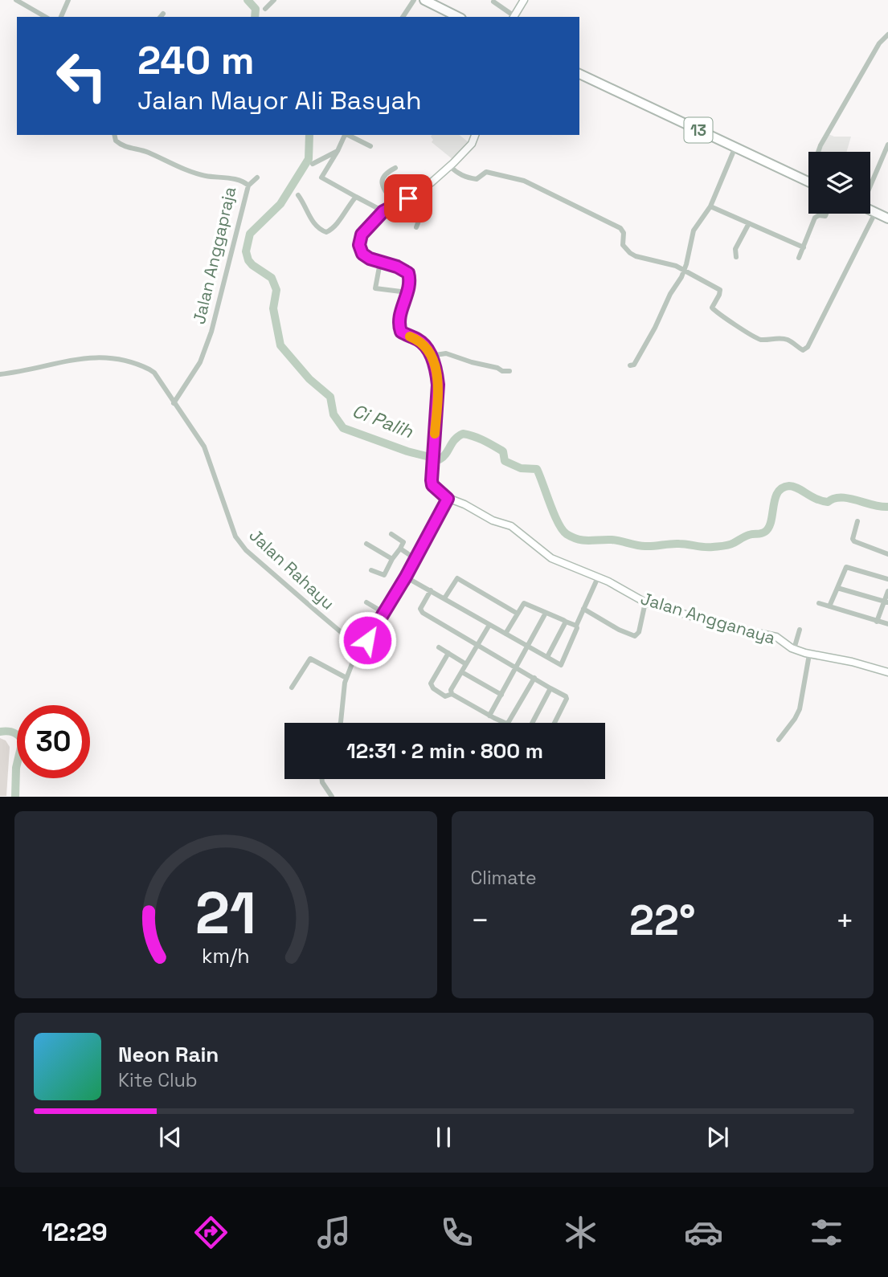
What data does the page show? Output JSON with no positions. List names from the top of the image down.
{
  "streets": {
    "highway": ["13"],
    "street": ["Jalan Anggapraja", "Jalan Rahayu", "Jalan Angganaya"]
  },
  "crossings": [
    ["Jalan Anggapraja", "Jalan Rahayu"]
  ],
  "water": ["Ci Palih"],
  "page": {
    "turn": ["240 m", "Jalan Mayor Ali Basyah"],
    "limit": "30",
    "trip": "12:31 · 2 min · 800 m",
    "tile": "Climate",
    "heat": ["−", "22°", "+"],
    "song": ["Neon Rain", "Kite Club"],
    "tabs": "12:29",
    "gauge": ["21", "km/h"]
  }
}
